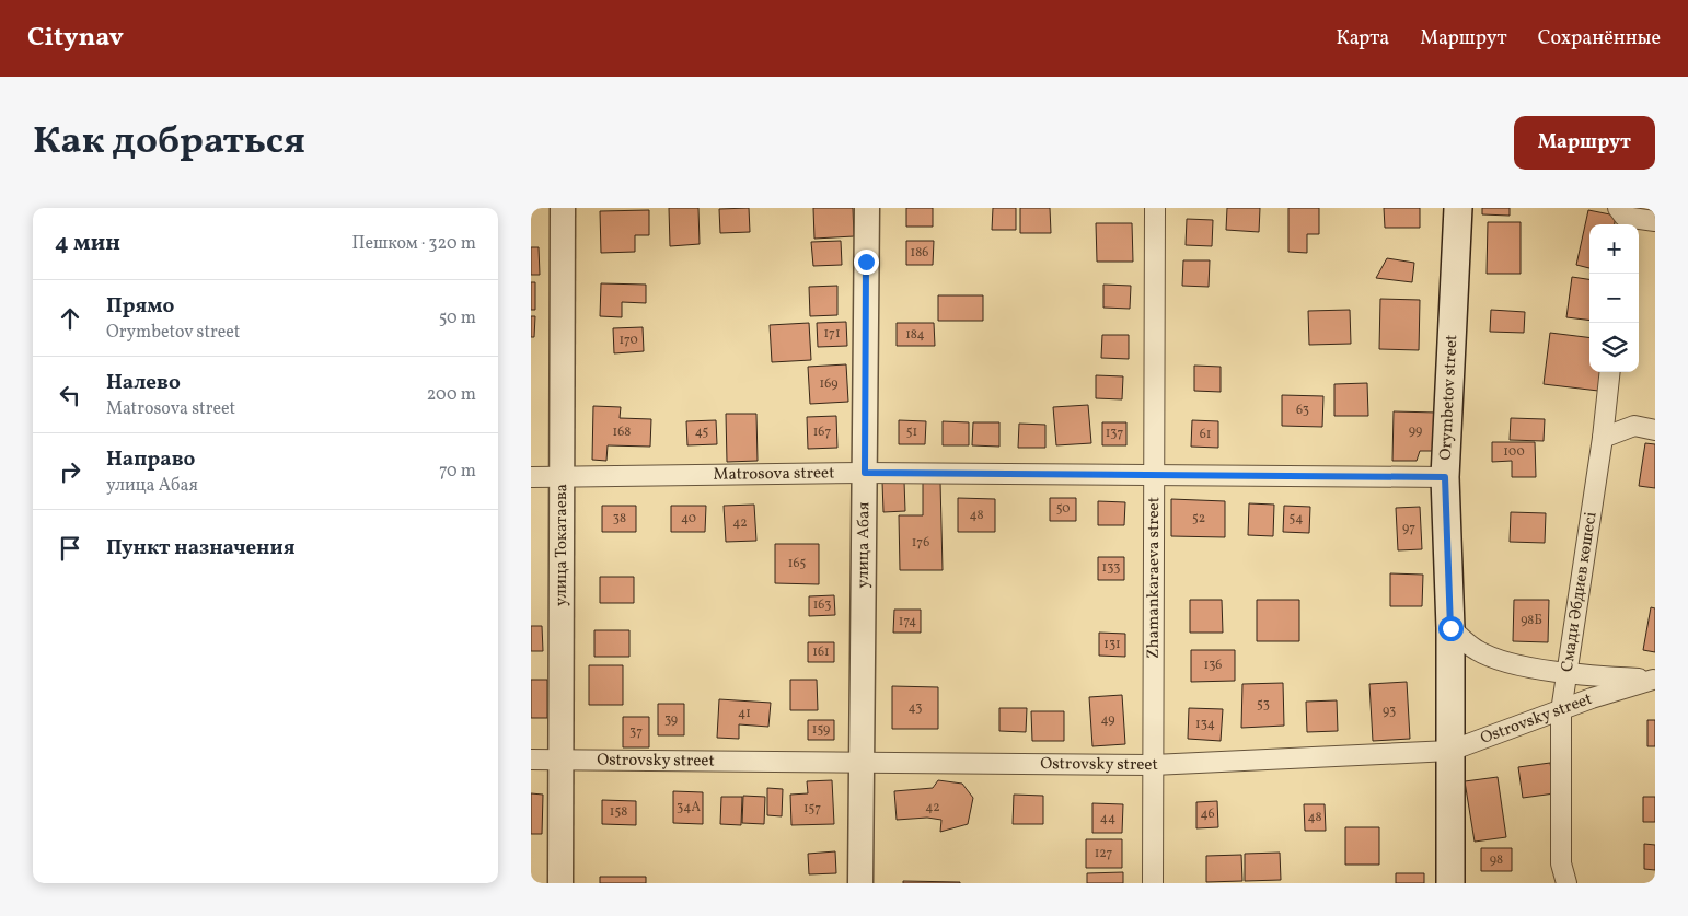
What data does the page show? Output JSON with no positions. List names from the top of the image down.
{
  "streets": {
    "main road": ["Orymbetov street"],
    "street": [
      "Matrosova street",
      "улица Токатаева",
      "улица Абая",
      "Zhamankaraeva street",
      "Смади Әбдиев көшесі",
      "Ostrovsky street"
    ]
  },
  "crossings": [
    ["Orymbetov street", "Matrosova street"],
    ["Orymbetov street", "Ostrovsky street"],
    ["Matrosova street", "улица Токатаева"],
    ["Matrosova street", "улица Абая"],
    ["Matrosova street", "Zhamankaraeva street"],
    ["улица Токатаева", "Ostrovsky street"],
    ["улица Абая", "Ostrovsky street"],
    ["Zhamankaraeva street", "Ostrovsky street"],
    ["Смади Әбдиев көшесі", "Ostrovsky street"]
  ],
  "house_numbers": [
    "186",
    "171",
    "184",
    "170",
    "169",
    "63",
    "99",
    "168",
    "45",
    "167",
    "51",
    "137",
    "61",
    "100",
    "50",
    "48",
    "38",
    "40",
    "52",
    "54",
    "42",
    "97",
    "176",
    "165",
    "133",
    "163",
    "98Б",
    "174",
    "131",
    "161",
    "136",
    "53",
    "43",
    "93",
    "41",
    "39",
    "49",
    "134",
    "159",
    "37",
    "34А",
    "42",
    "157",
    "158",
    "46",
    "48",
    "44",
    "127",
    "98"
  ],
  "page": {
    "header": "Citynav",
    "nav": ["Карта", "Маршрут", "Сохранённые"],
    "title": "Как добраться",
    "buttons": "Маршрут",
    "heading": ["4 мин", "Пешком · 320 m"],
    "map_buttons": ["+", "−"],
    "list": [
      ["Прямо", "Orymbetov street", "50 m"],
      ["Налево", "Matrosova street", "200 m"],
      ["Направо", "улица Абая", "70 m"],
      "Пункт назначения"
    ]
  }
}
